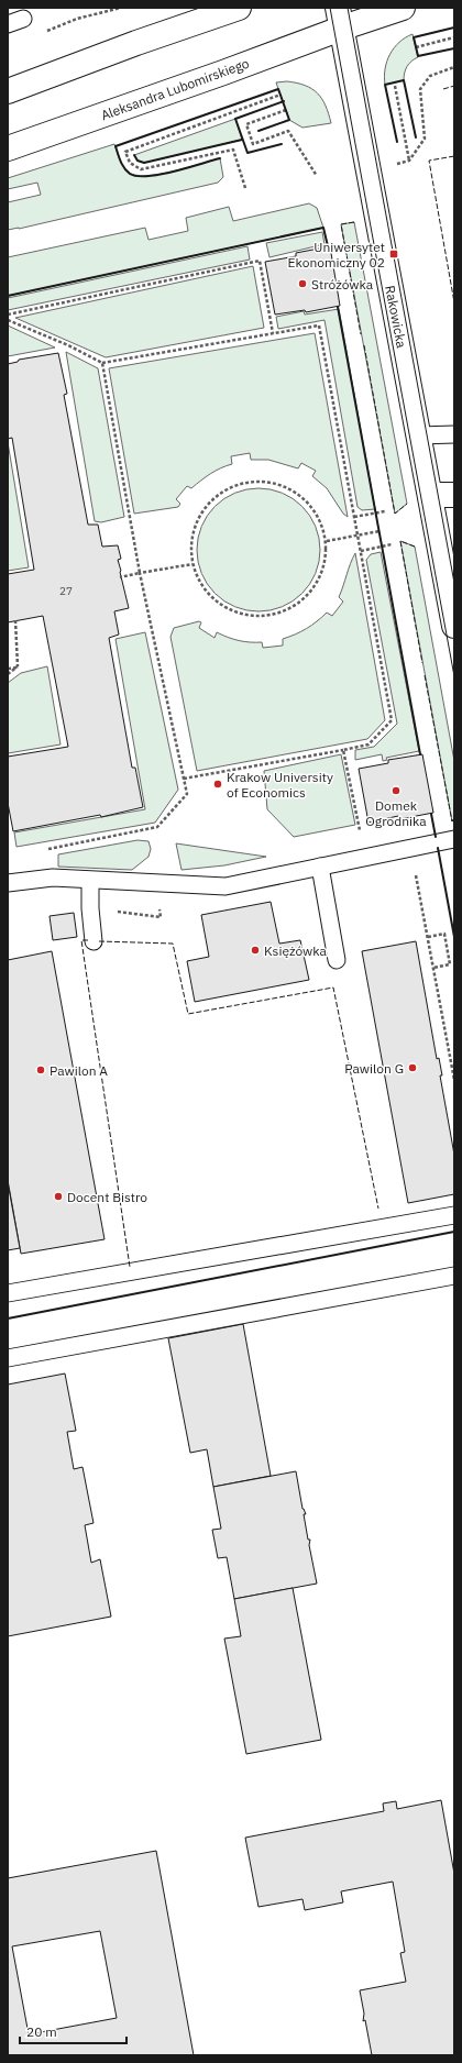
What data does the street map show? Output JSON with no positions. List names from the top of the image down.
{
  "streets": {
    "main road": ["Aleksandra Lubomirskiego", "Rakowicka"]
  },
  "crossings": [
    ["Aleksandra Lubomirskiego", "Rakowicka"]
  ],
  "places": {
    "transit": ["Uniwersytet Ekonomiczny 02"],
    "other": [
      "Stróżówka",
      "Krakow University of Economics",
      "Domek Ogrodnika",
      "Księżówka",
      "Pawilon G",
      "Pawilon A",
      "Docent Bistro"
    ]
  },
  "house_numbers": ["27"],
  "scale_bar": "20 m"
}
